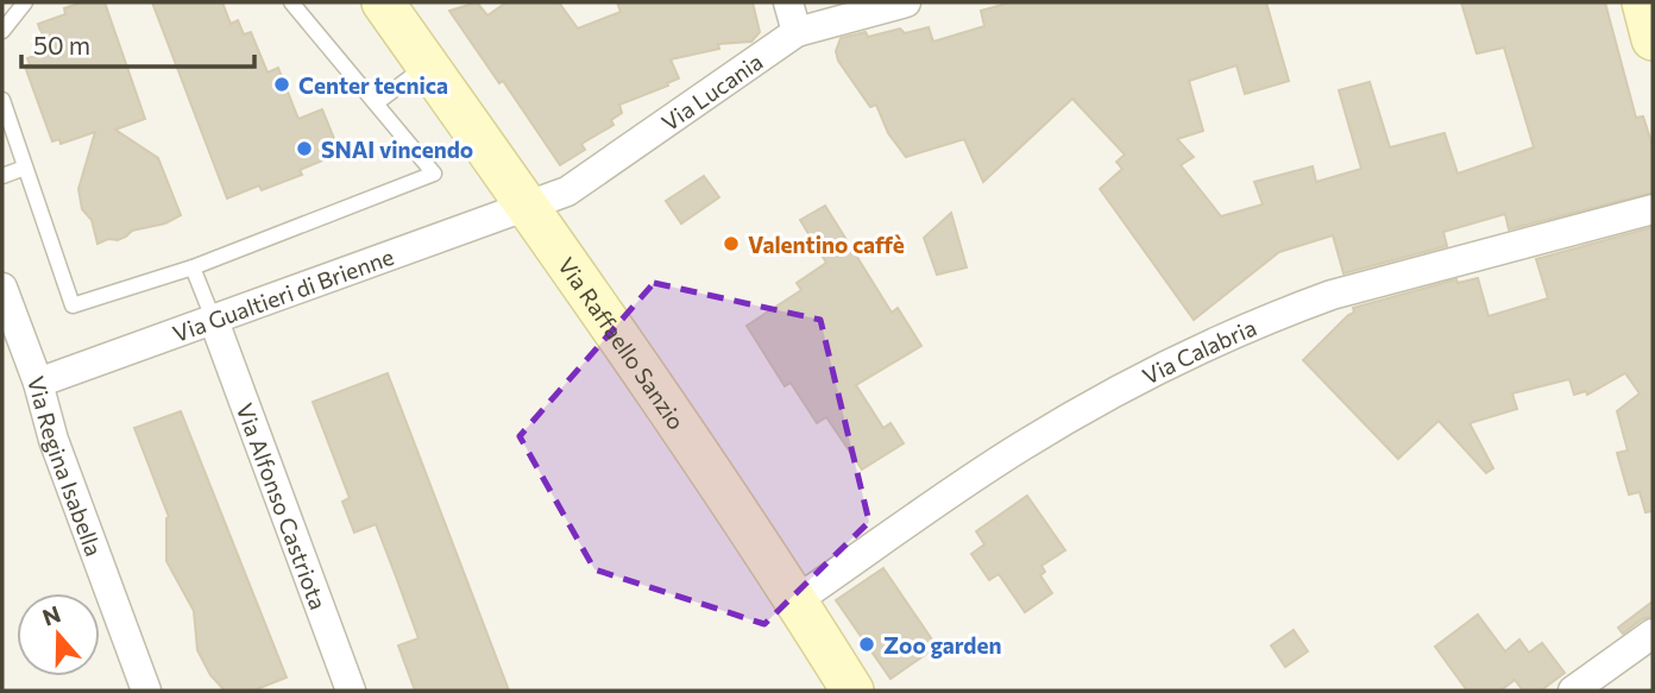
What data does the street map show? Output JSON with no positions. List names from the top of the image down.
{
  "streets": {
    "street": [
      "Via Lucania",
      "Via Gualtieri di Brienne",
      "Via Raffaello Sanzio",
      "Via Calabria",
      "Via Regina Isabella",
      "Via Alfonso Castriota"
    ]
  },
  "crossings": [
    ["Via Lucania", "Via Gualtieri di Brienne"],
    ["Via Lucania", "Via Raffaello Sanzio"],
    ["Via Gualtieri di Brienne", "Via Raffaello Sanzio"],
    ["Via Gualtieri di Brienne", "Via Regina Isabella"],
    ["Via Gualtieri di Brienne", "Via Alfonso Castriota"],
    ["Via Raffaello Sanzio", "Via Calabria"]
  ],
  "places": [
    "Center tecnica",
    "SNAI vincendo",
    "Valentino caffè",
    "Zoo garden"
  ],
  "scale_bar": "50 m",
  "north": "top"
}
